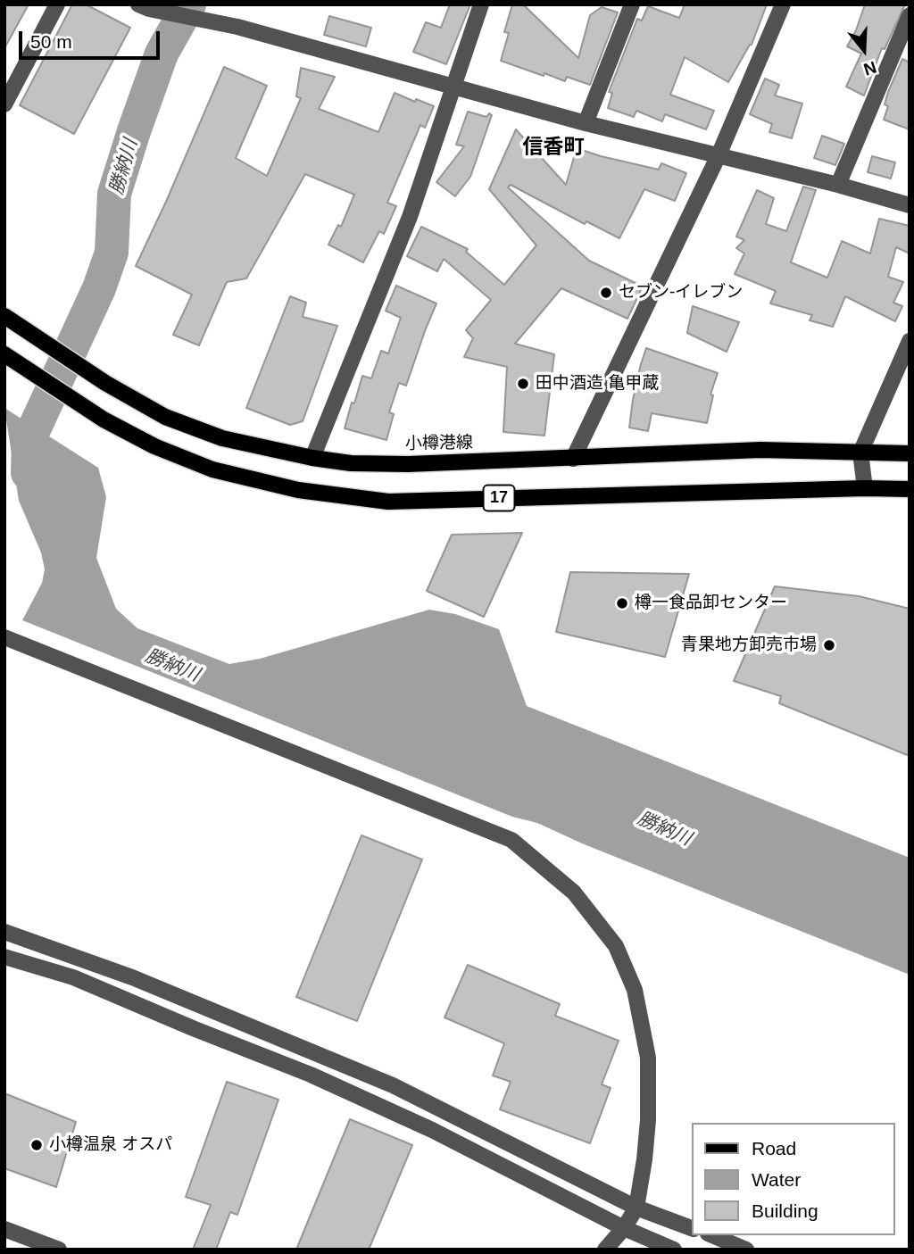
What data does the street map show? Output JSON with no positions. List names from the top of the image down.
{
  "streets": {
    "main road": ["小樽港線", "17"]
  },
  "districts": ["信香町"],
  "water": ["勝納川"],
  "places": [
    "セブン-イレブン",
    "田中酒造 亀甲蔵",
    "樽一食品卸センター",
    "青果地方卸売市場",
    "小樽温泉 オスパ"
  ],
  "legend": ["Road", "Water", "Building"],
  "scale_bar": "50 m",
  "north": "bottom"
}
